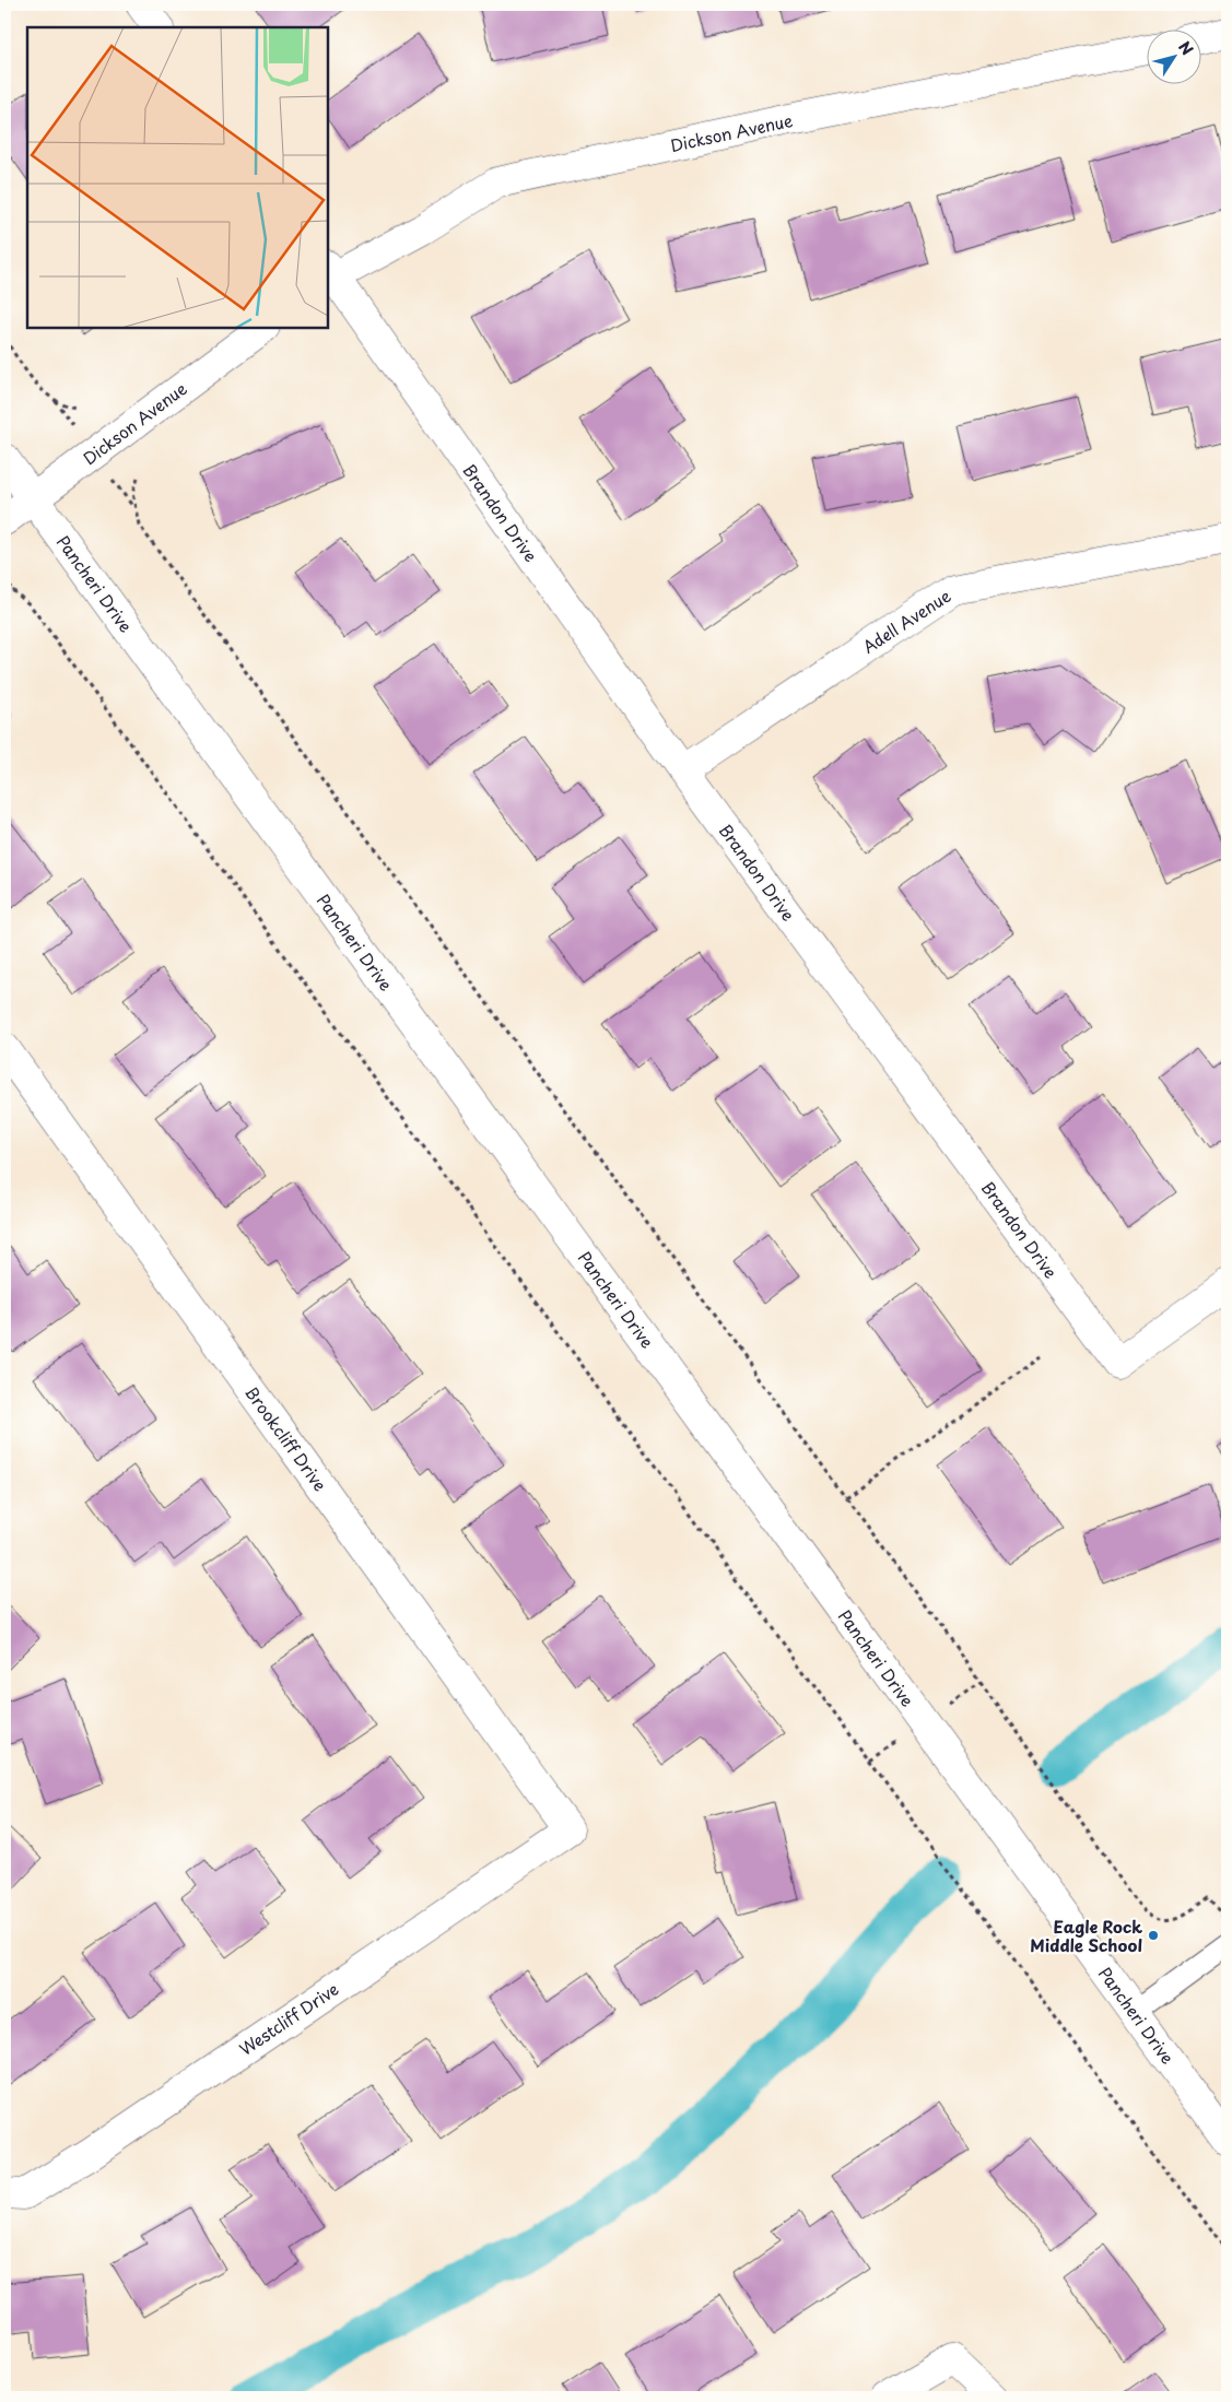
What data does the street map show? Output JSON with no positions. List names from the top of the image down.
{
  "streets": {
    "street": [
      "Dickson Avenue",
      "Brandon Drive",
      "Pancheri Drive",
      "Adell Avenue",
      "Brookcliff Drive",
      "Westcliff Drive"
    ]
  },
  "crossings": [
    ["Dickson Avenue", "Brandon Drive"],
    ["Dickson Avenue", "Pancheri Drive"],
    ["Brandon Drive", "Adell Avenue"],
    ["Brookcliff Drive", "Westcliff Drive"]
  ],
  "places": ["Eagle Rock Middle School"],
  "north": "top right"
}
